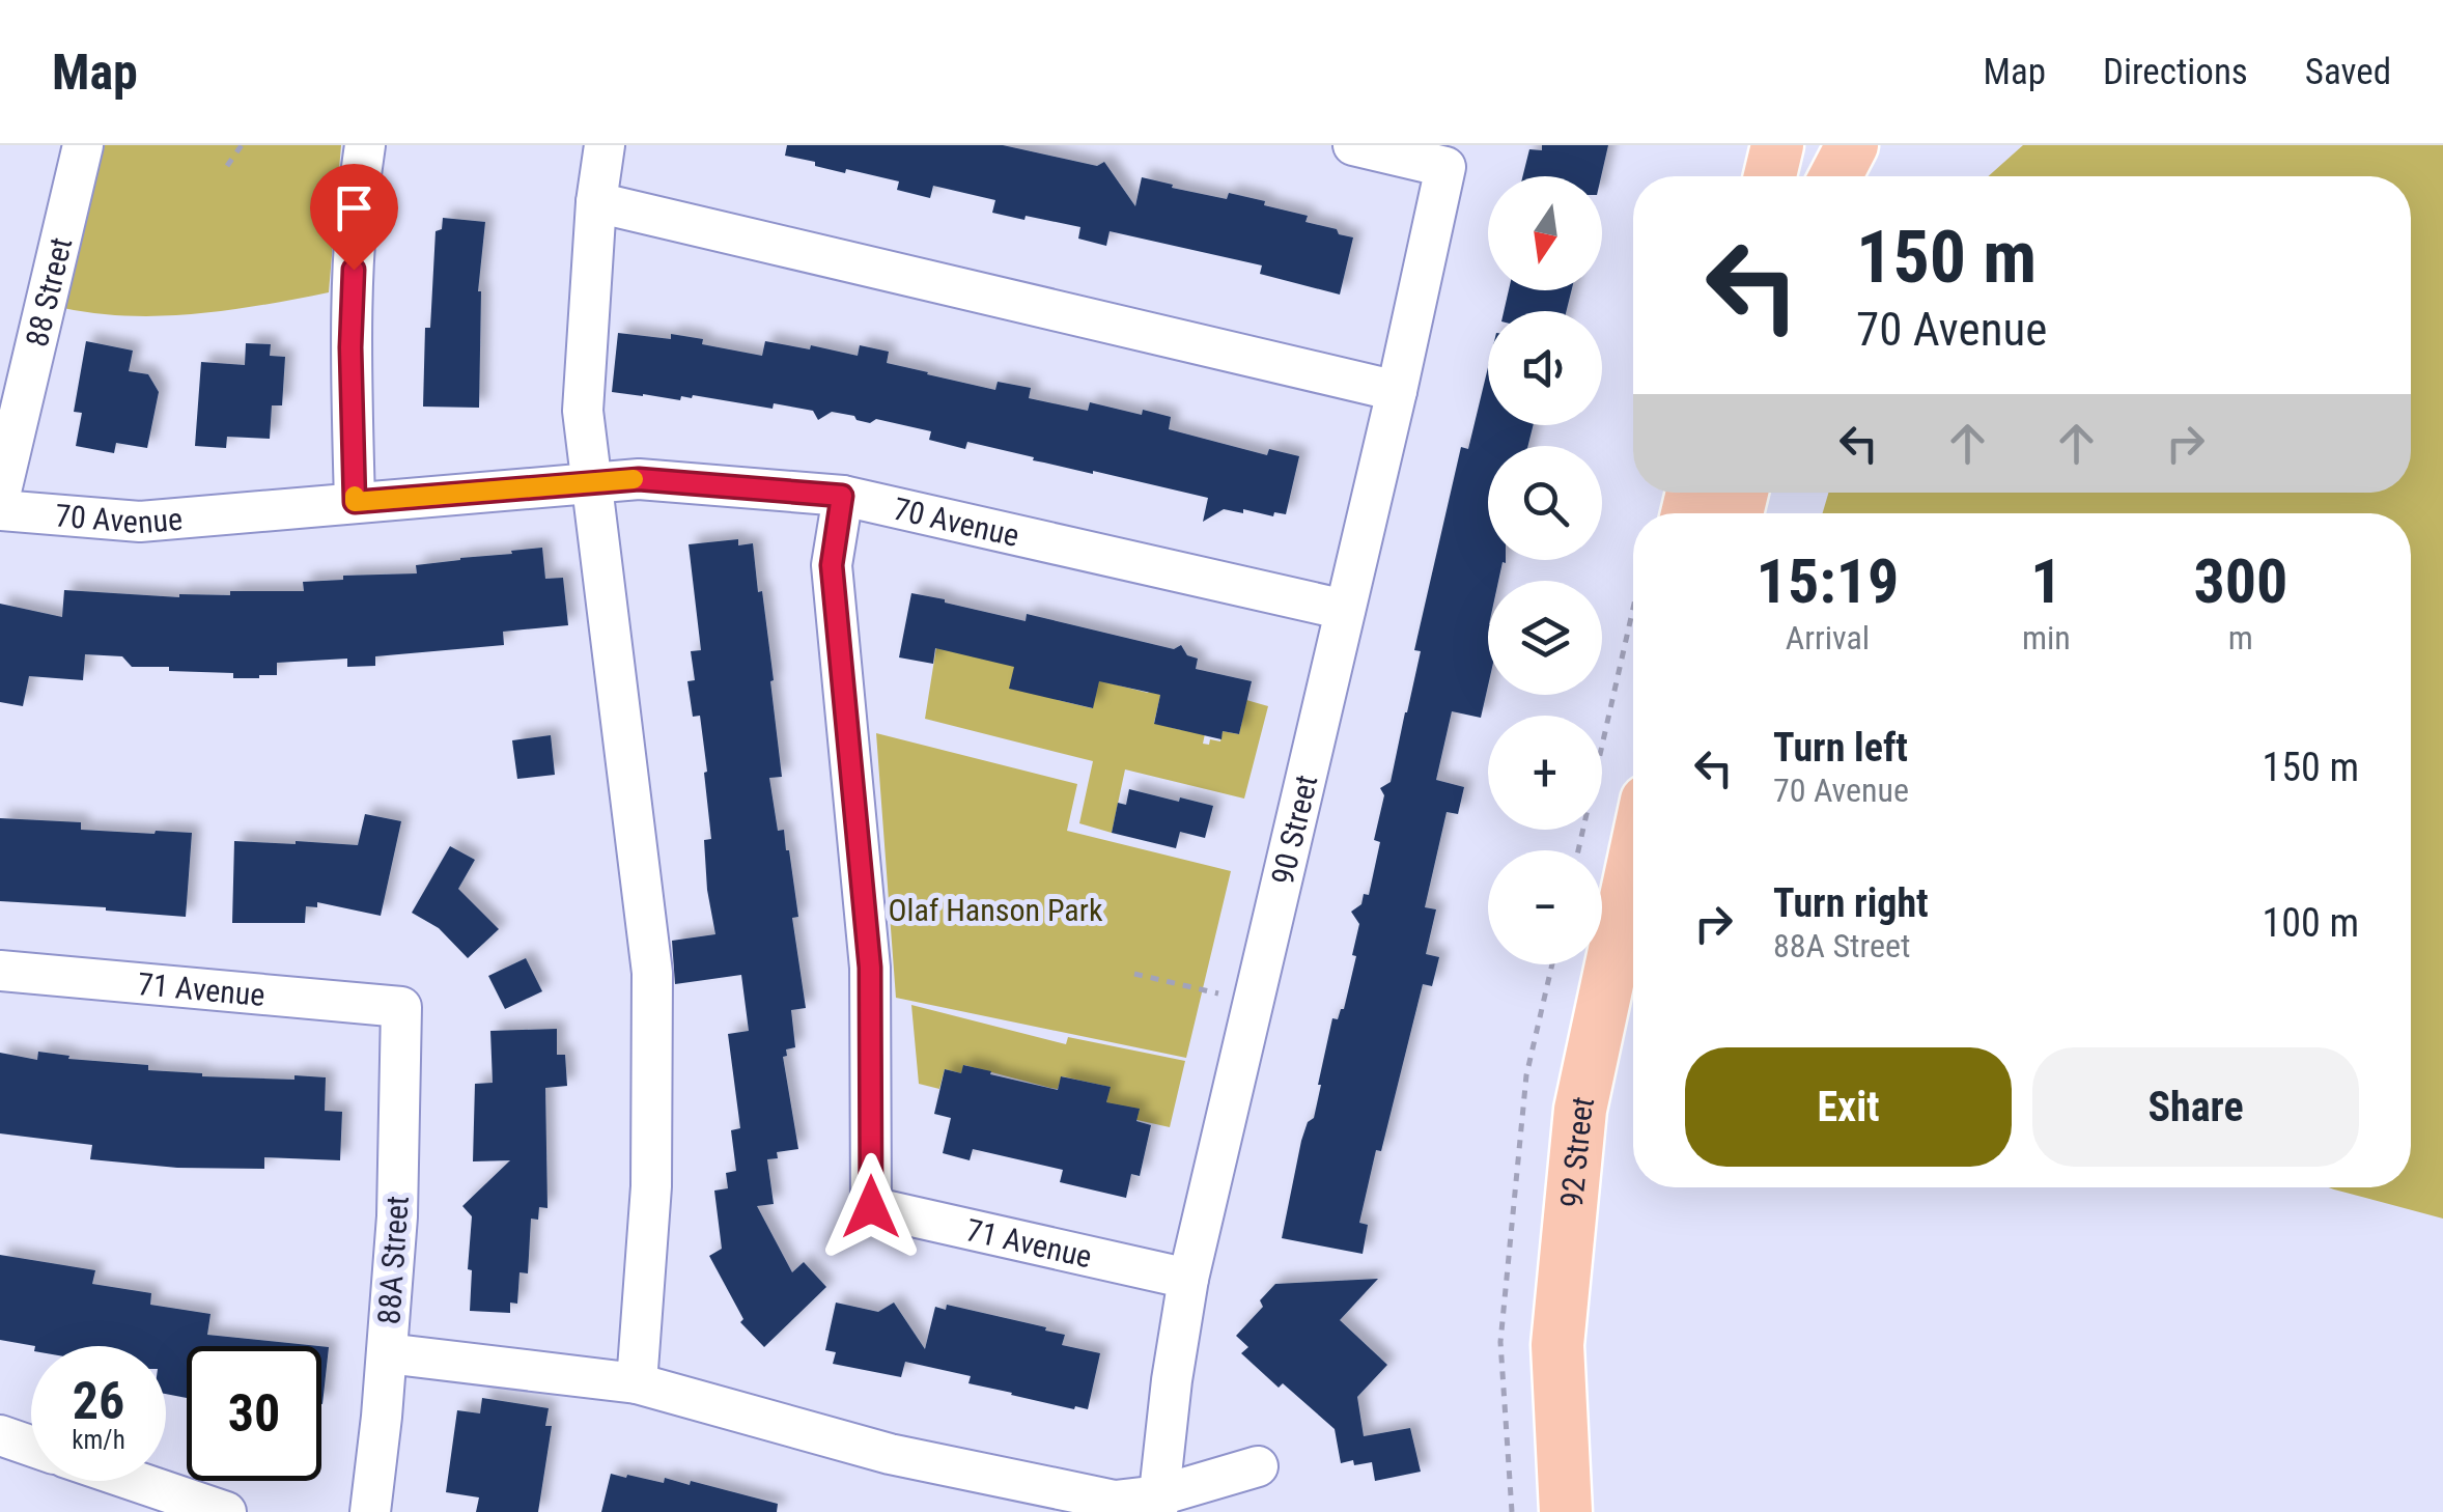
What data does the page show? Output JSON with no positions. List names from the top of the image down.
{
  "streets": {
    "main road": ["92 Street"],
    "street": [
      "88 Street",
      "70 Avenue",
      "90 Street",
      "71 Avenue",
      "88A Street"
    ]
  },
  "crossings": [
    ["70 Avenue", "90 Street"],
    ["70 Avenue", "71 Avenue"],
    ["90 Street", "71 Avenue"],
    ["71 Avenue", "88A Street"]
  ],
  "parks": ["Olaf Hanson Park"],
  "north": "bottom",
  "page": {
    "header": "Map",
    "nav": ["Map", "Directions", "Saved"],
    "map_buttons": ["+", "−"],
    "turn": ["150 m", "70 Avenue"],
    "eta": [
      "15:19",
      "Arrival",
      "1",
      "min",
      "300",
      "m"
    ],
    "list": [
      {
        "name": "Turn left",
        "note": "70 Avenue",
        "value": "150 m"
      },
      {
        "name": "Turn right",
        "note": "88A Street",
        "value": "100 m"
      }
    ],
    "buttons": ["Exit", "Share"],
    "speed": "26 km/h",
    "limit": "30"
  }
}
